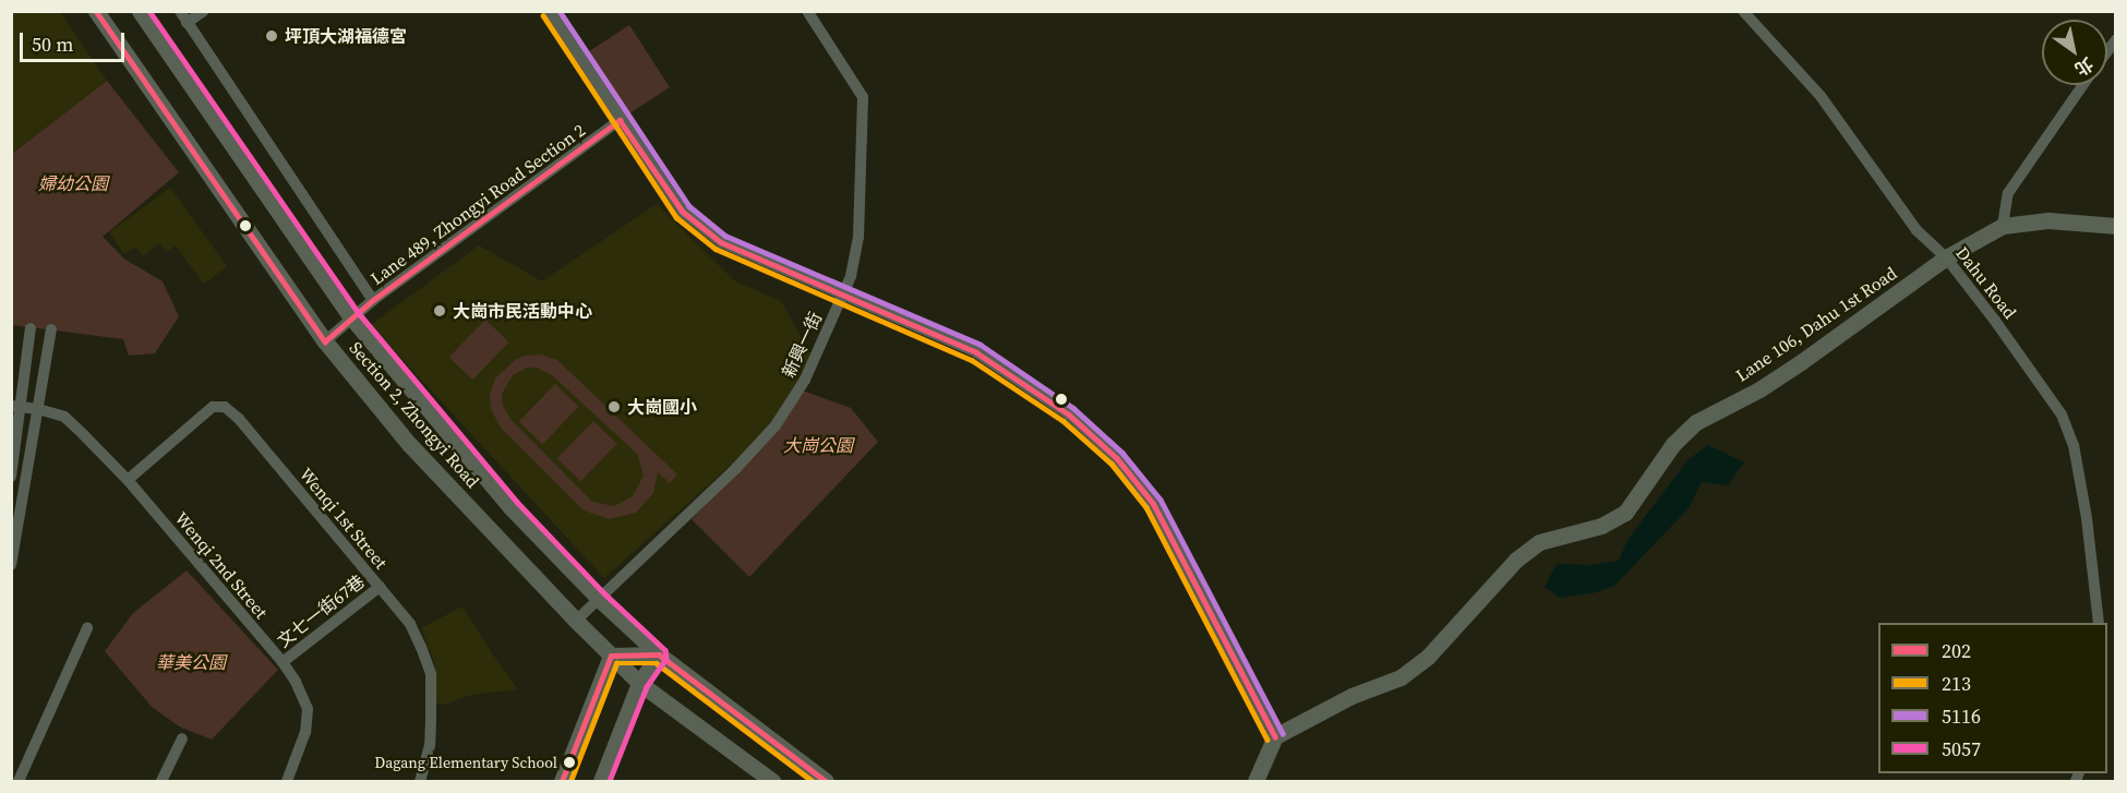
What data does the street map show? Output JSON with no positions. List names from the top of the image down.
{
  "streets": {
    "main road": ["Lane 106, Dahu 1st Road", "Section 2, Zhongyi Road"],
    "street": [
      "Lane 489, Zhongyi Road Section 2",
      "Dahu Road",
      "新興一街",
      "Wenqi 1st Street",
      "Wenqi 2nd Street",
      "文七一街67巷"
    ]
  },
  "crossings": [
    ["Lane 489, Zhongyi Road Section 2", "Section 2, Zhongyi Road"],
    ["Dahu Road", "Lane 106, Dahu 1st Road"],
    ["新興一街", "Section 2, Zhongyi Road"],
    ["Wenqi 1st Street", "Wenqi 2nd Street"],
    ["Wenqi 1st Street", "文七一街67巷"],
    ["Wenqi 2nd Street", "文七一街67巷"]
  ],
  "parks": ["婦幼公園", "大崗公園", "華美公園"],
  "places": [
    "坪頂大湖福德宮",
    "大崗市民活動中心",
    "大崗國小",
    "Dagang Elementary School"
  ],
  "lines": [
    "transit line 202",
    "transit line 5116",
    "transit line 5057",
    "transit line 213"
  ],
  "legend": [
    "202",
    "213",
    "5116",
    "5057"
  ],
  "scale_bar": "50 m",
  "north": "bottom right"
}
